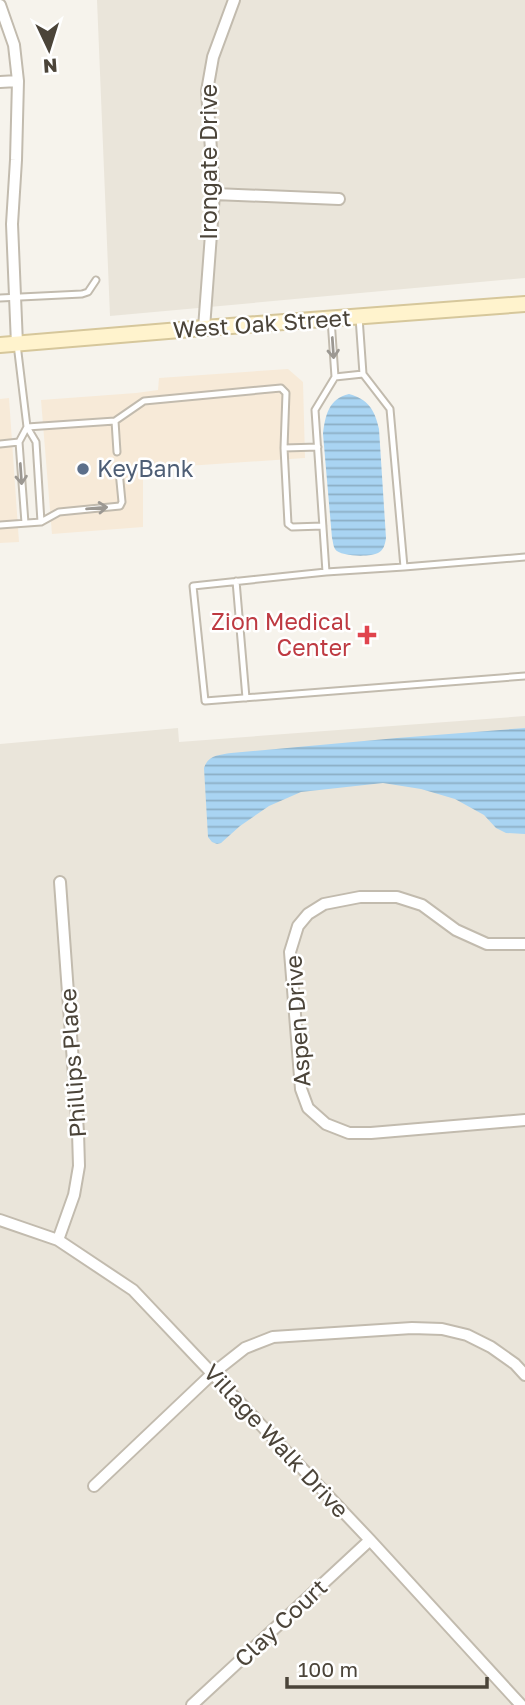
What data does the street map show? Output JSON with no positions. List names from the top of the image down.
{
  "streets": {
    "main road": ["West Oak Street"],
    "street": [
      "Irongate Drive",
      "Aspen Drive",
      "Phillips Place",
      "Village Walk Drive",
      "Clay Court"
    ]
  },
  "crossings": [
    ["Irongate Drive", "West Oak Street"],
    ["Phillips Place", "Village Walk Drive"],
    ["Village Walk Drive", "Clay Court"]
  ],
  "places": {
    "other": ["KeyBank"],
    "health": ["Zion Medical Center"]
  },
  "scale_bar": "100 m",
  "north": "bottom"
}
